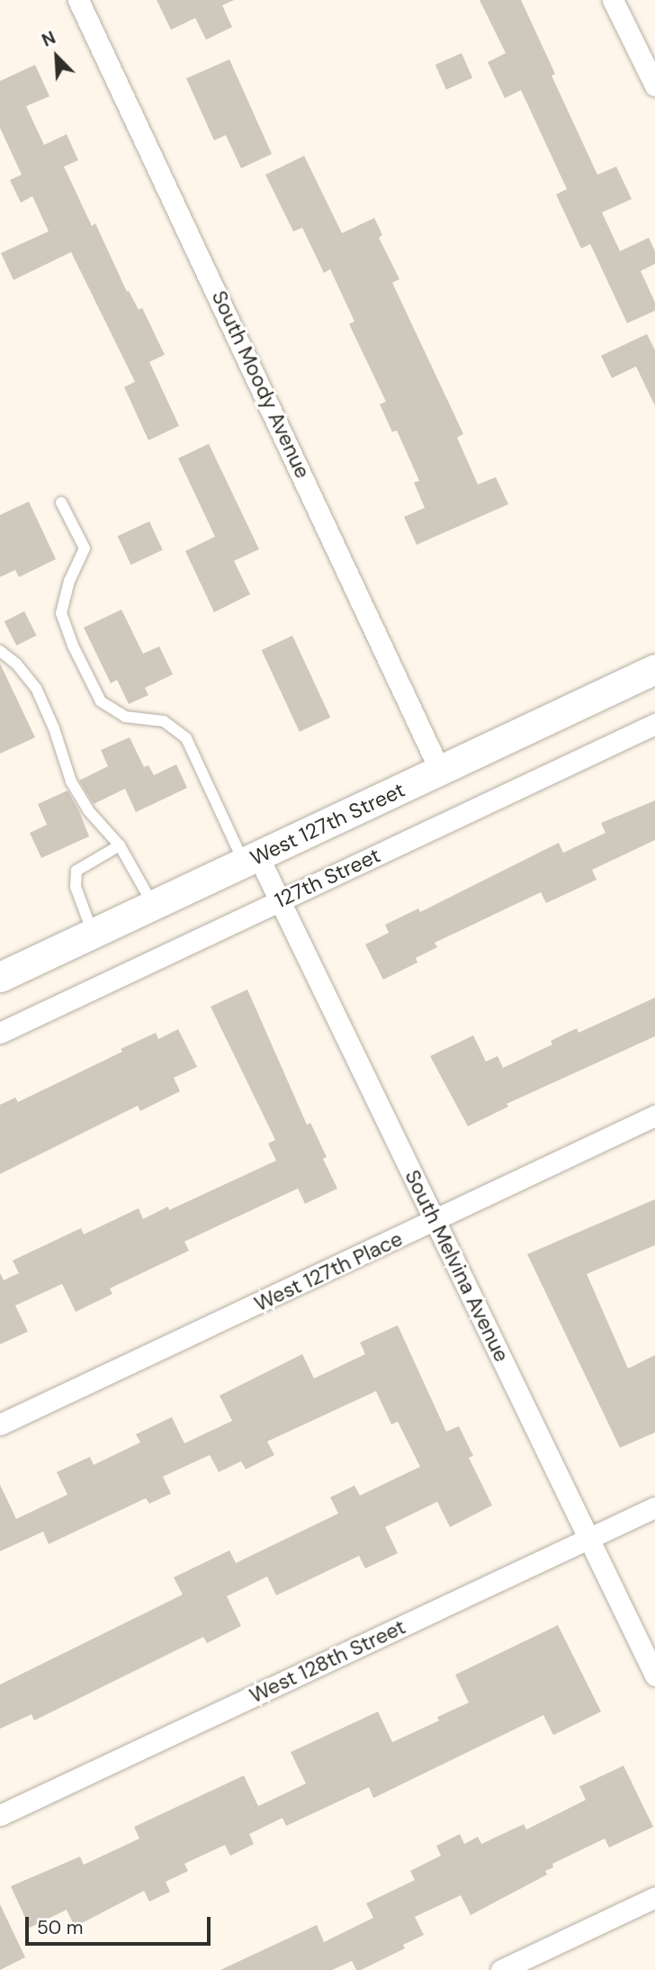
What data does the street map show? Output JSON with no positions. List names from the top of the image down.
{
  "streets": {
    "main road": ["West 127th Street"],
    "street": [
      "South Moody Avenue",
      "127th Street",
      "South Melvina Avenue",
      "West 127th Place",
      "West 128th Street"
    ]
  },
  "crossings": [
    ["South Moody Avenue", "West 127th Street"],
    ["West 127th Street", "South Melvina Avenue"],
    ["127th Street", "South Melvina Avenue"],
    ["South Melvina Avenue", "West 127th Place"],
    ["South Melvina Avenue", "West 128th Street"]
  ],
  "scale_bar": "50 m",
  "north": "top left"
}
